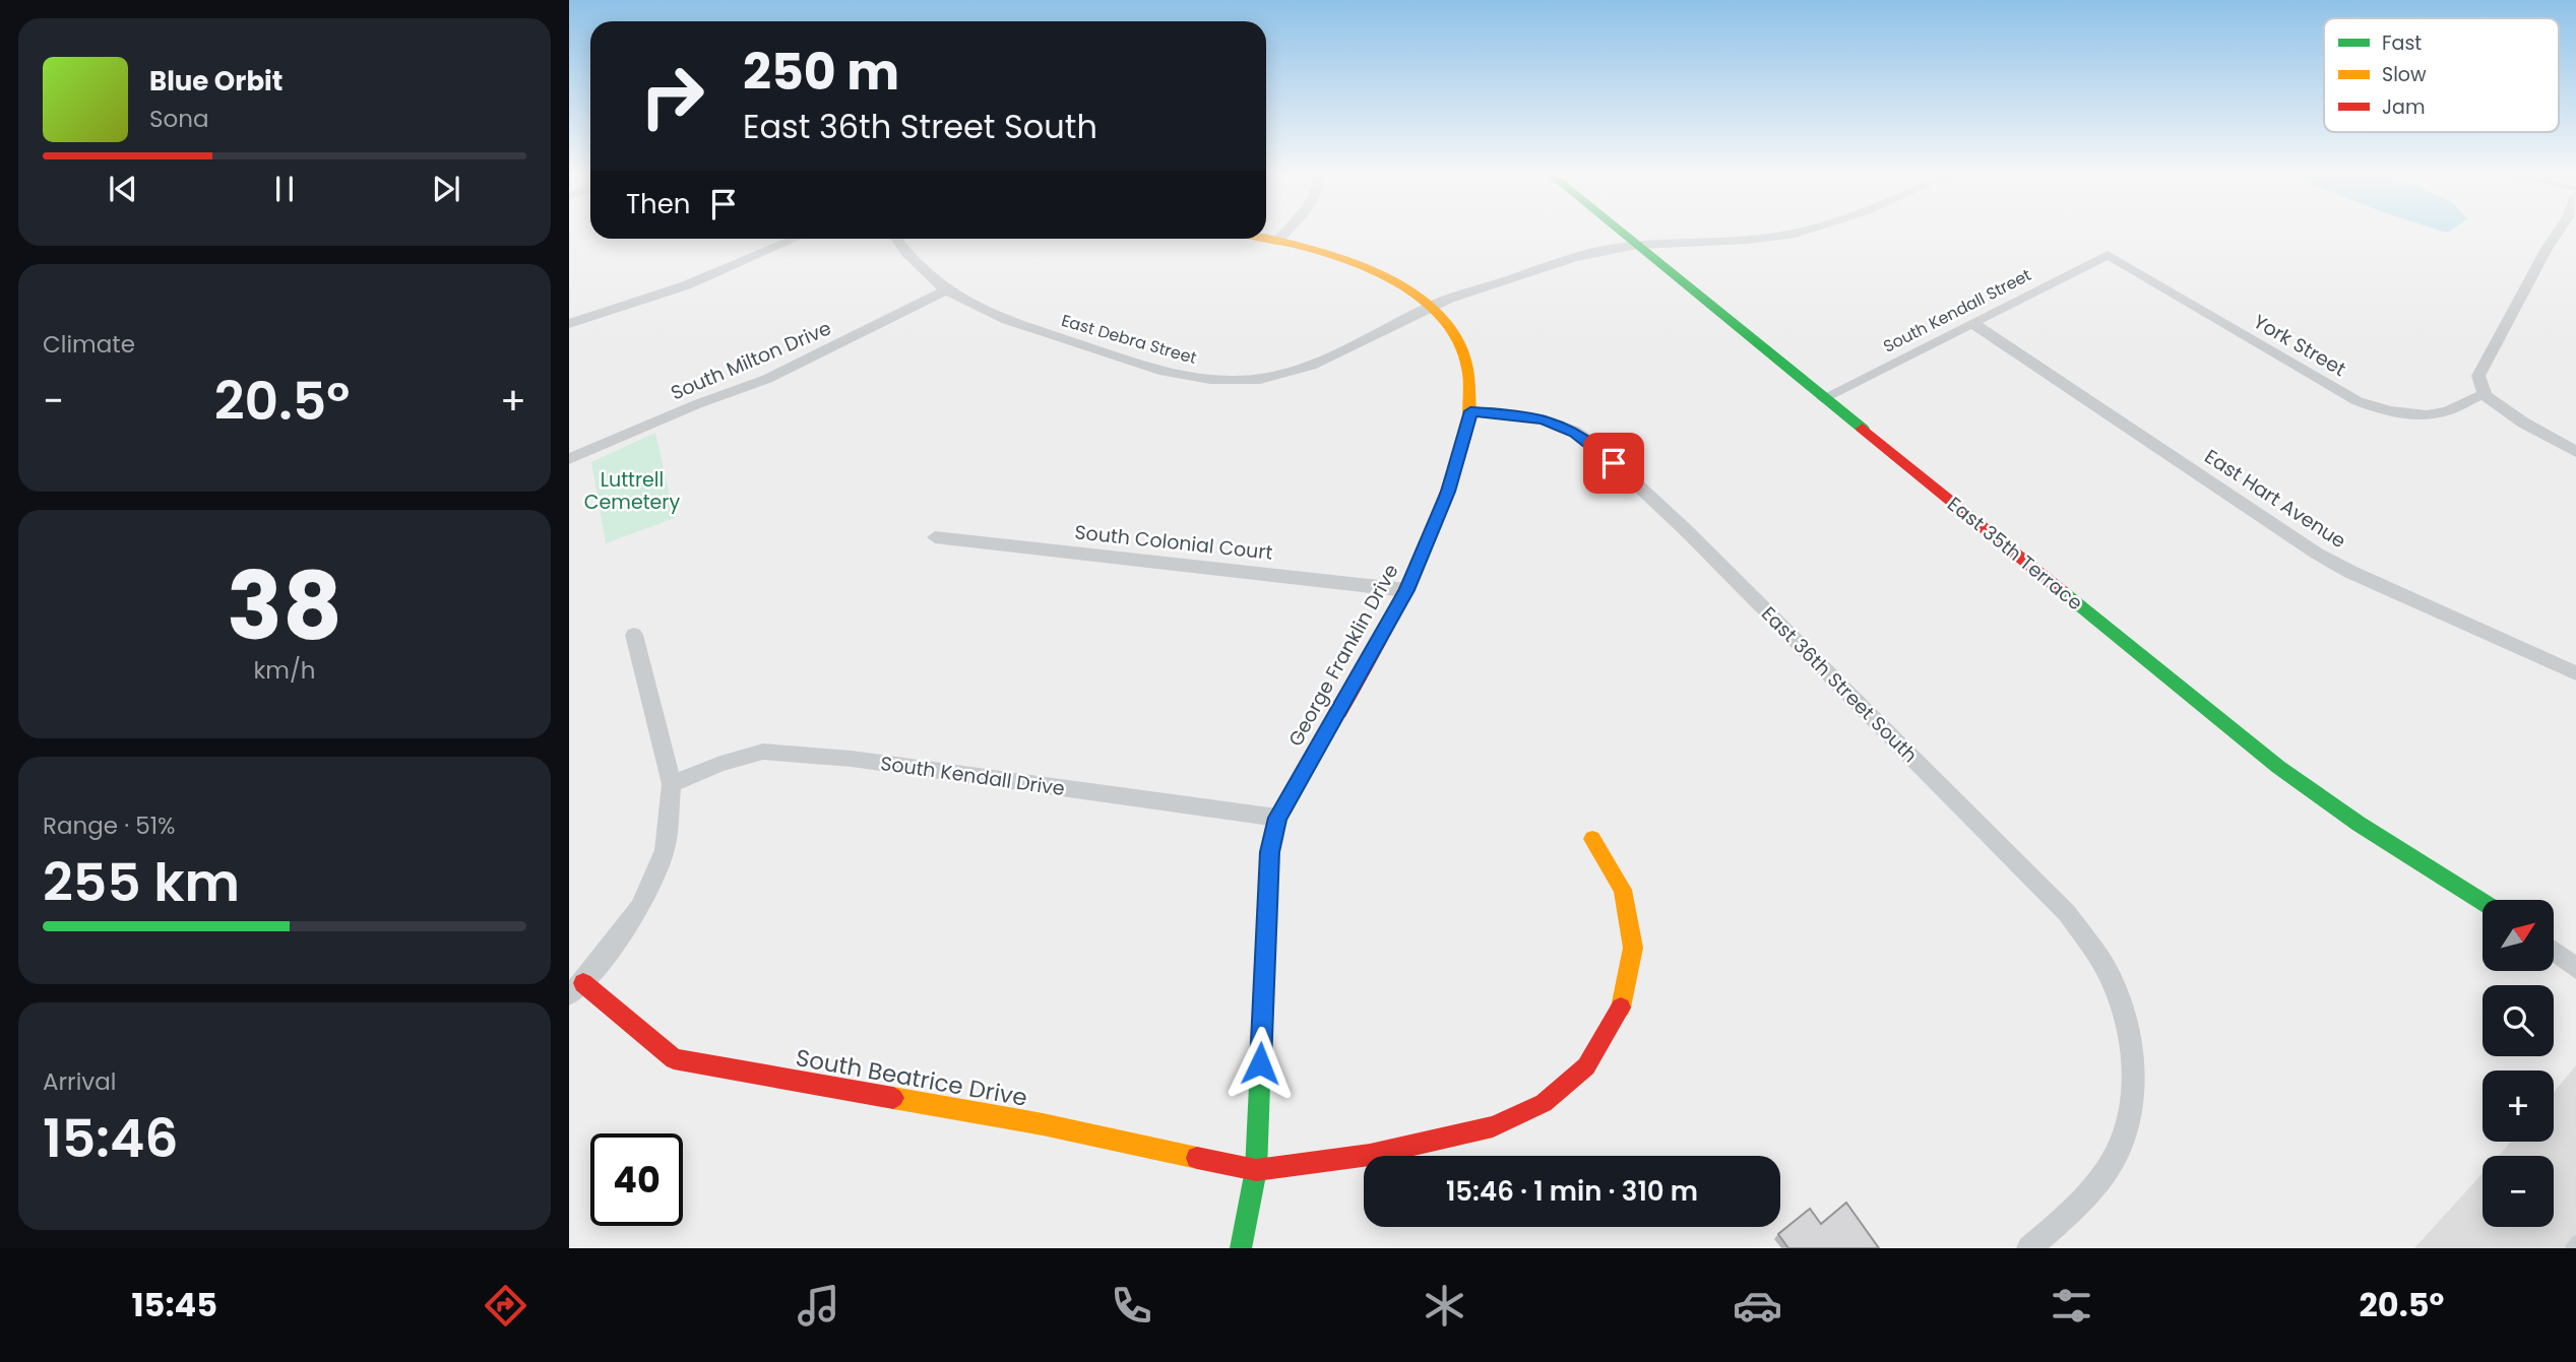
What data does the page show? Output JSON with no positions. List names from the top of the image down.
{
  "streets": {
    "street": [
      "South Kendall Street",
      "East Debra Street",
      "York Street",
      "South Milton Drive",
      "East Hart Avenue",
      "South Colonial Court",
      "East 35th Terrace",
      "George Franklin Drive",
      "East 36th Street South",
      "South Kendall Drive",
      "South Beatrice Drive"
    ]
  },
  "crossings": [
    ["South Kendall Street", "York Street"],
    ["South Kendall Street", "East Hart Avenue"],
    ["South Kendall Street", "East 35th Terrace"],
    ["East Debra Street", "South Milton Drive"],
    ["East Debra Street", "East 35th Terrace"],
    ["East Debra Street", "George Franklin Drive"],
    ["South Colonial Court", "George Franklin Drive"],
    ["George Franklin Drive", "East 36th Street South"],
    ["George Franklin Drive", "South Kendall Drive"],
    ["George Franklin Drive", "South Beatrice Drive"]
  ],
  "parks": ["Luttrell Cemetery"],
  "legend": ["Fast", "Slow", "Jam"],
  "north": "top right",
  "page": {
    "turn": ["250 m", "East 36th Street South"],
    "song": ["Blue Orbit", "Sona"],
    "then": "Then",
    "tile": [
      "Climate",
      ["38", "km/h"],
      ["Range · 51%", "255 km"],
      ["Arrival", "15:46"]
    ],
    "heat": ["−", "20.5°", "+"],
    "map_buttons": ["+", "−"],
    "limit": "40",
    "trip": "15:46 · 1 min · 310 m",
    "tabs": ["15:45", "20.5°"]
  }
}
